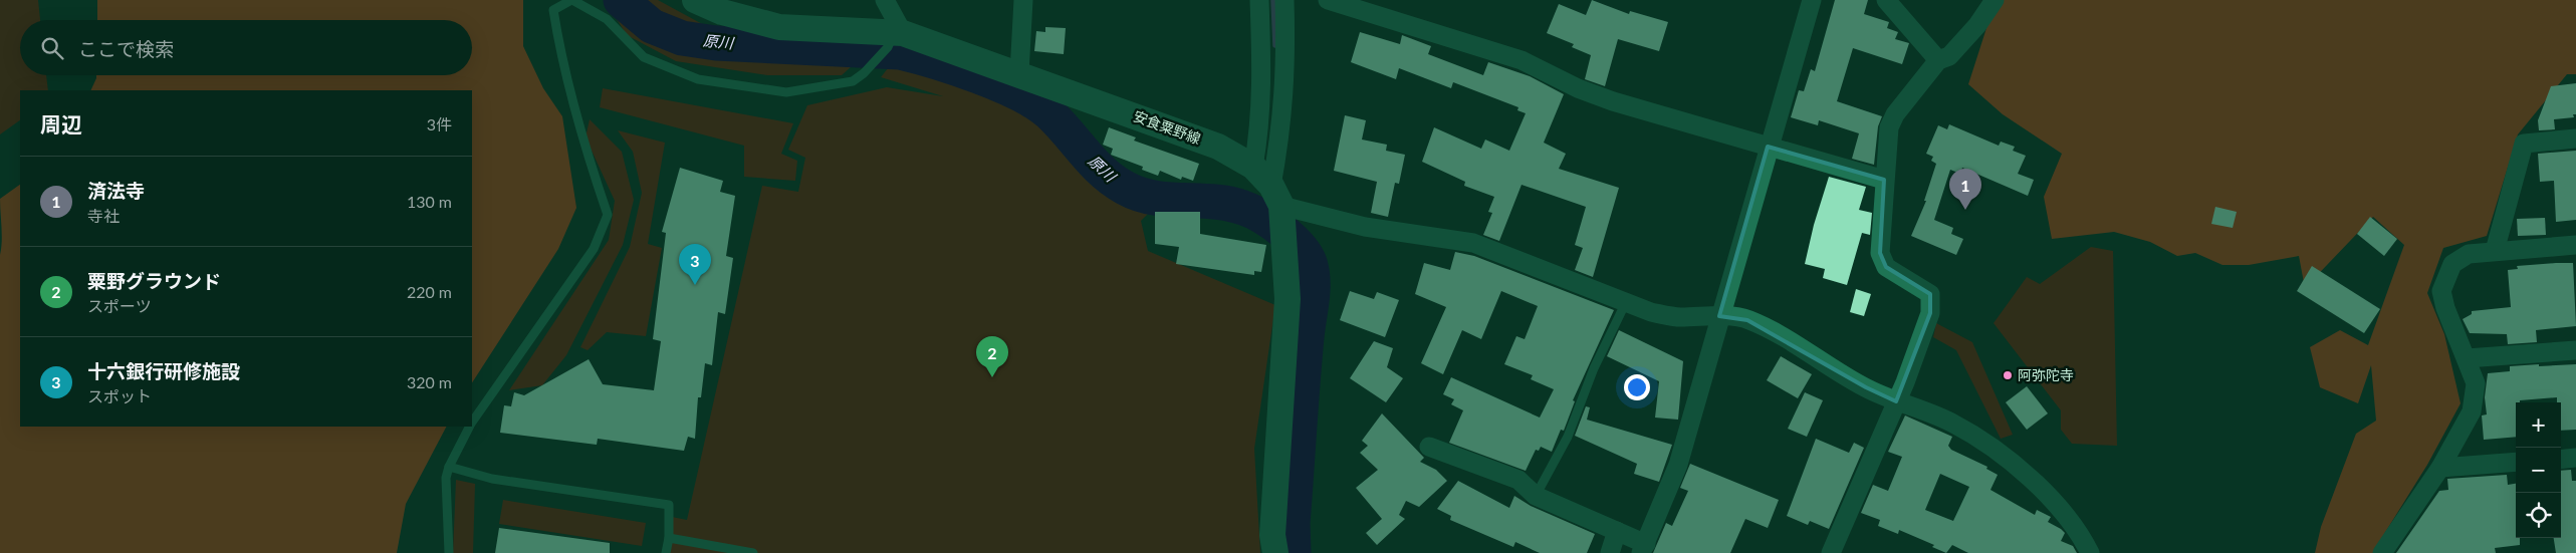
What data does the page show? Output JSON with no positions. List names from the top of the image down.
{
  "streets": {
    "main road": ["安食粟野線"]
  },
  "water": ["原川"],
  "places": ["阿弥陀寺"],
  "page": {
    "search": "ここで検索",
    "heading": ["周辺", "3件"],
    "list": [
      {
        "mark": "1",
        "name": "済法寺",
        "note": "寺社",
        "value": "130 m"
      },
      {
        "mark": "2",
        "name": "粟野グラウンド",
        "note": "スポーツ",
        "value": "220 m"
      },
      {
        "mark": "3",
        "name": "十六銀行研修施設",
        "note": "スポット",
        "value": "320 m"
      }
    ],
    "pins": ["1", "3", "2"],
    "map_buttons": ["+", "−"]
  }
}
